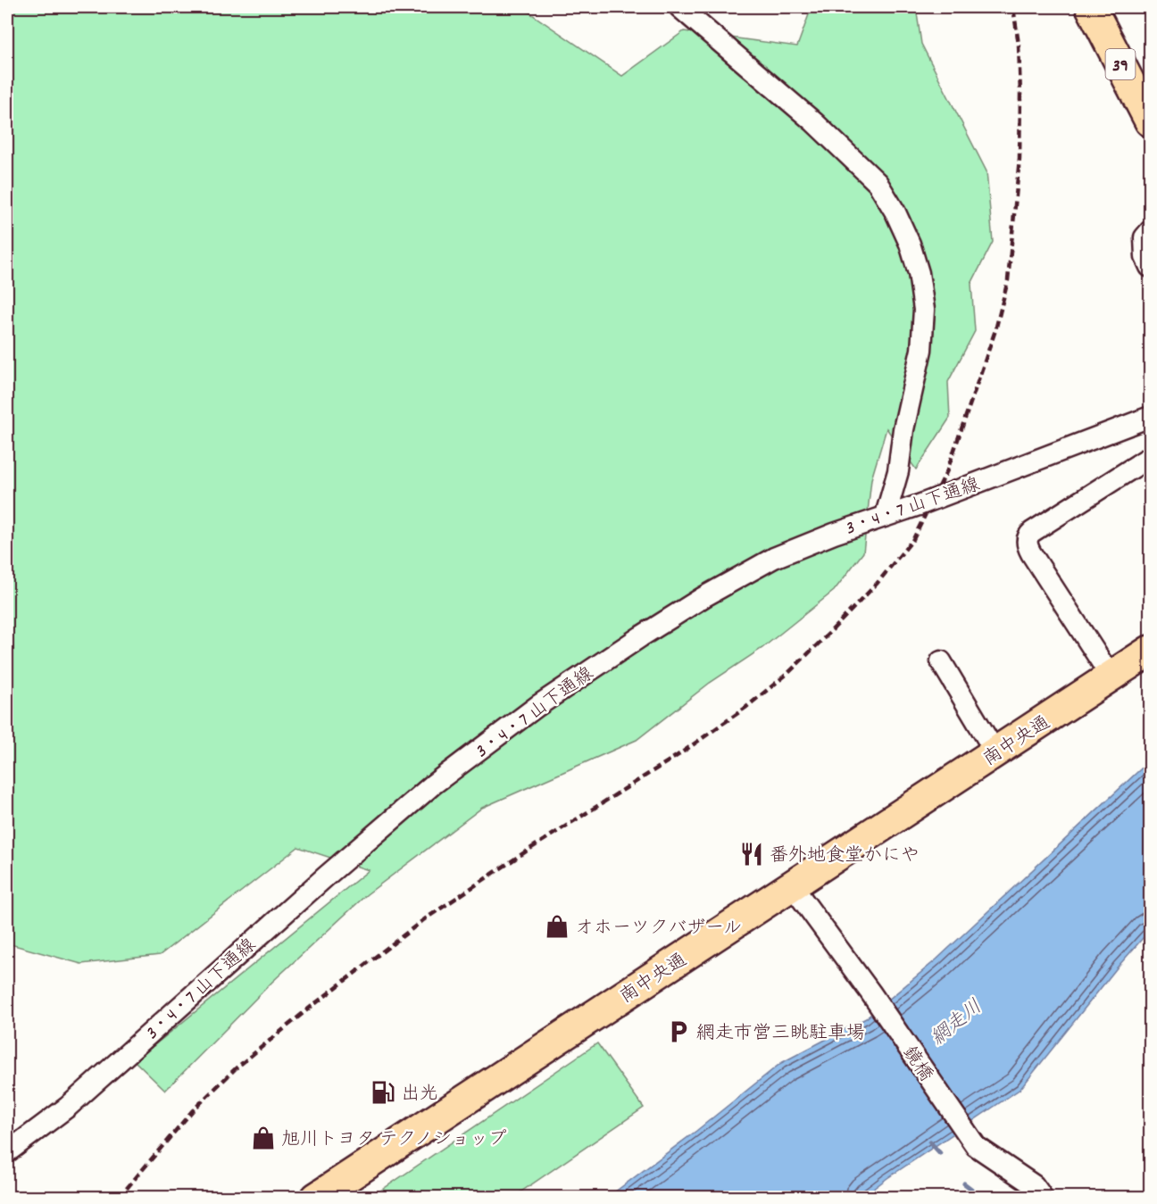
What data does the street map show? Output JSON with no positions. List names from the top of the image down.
{
  "streets": {
    "highway": ["39", "南中央通"],
    "street": ["3・4・7 山下通線", "鏡橋"]
  },
  "crossings": [
    ["南中央通", "鏡橋"]
  ],
  "water": ["網走川"],
  "places": {
    "restaurant": ["番外地食堂かにや"],
    "shop": ["オホーツクバザール", "旭川トヨタ テクノショップ"],
    "parking": ["網走市営三眺駐車場"],
    "fuel station": ["出光"]
  }
}
